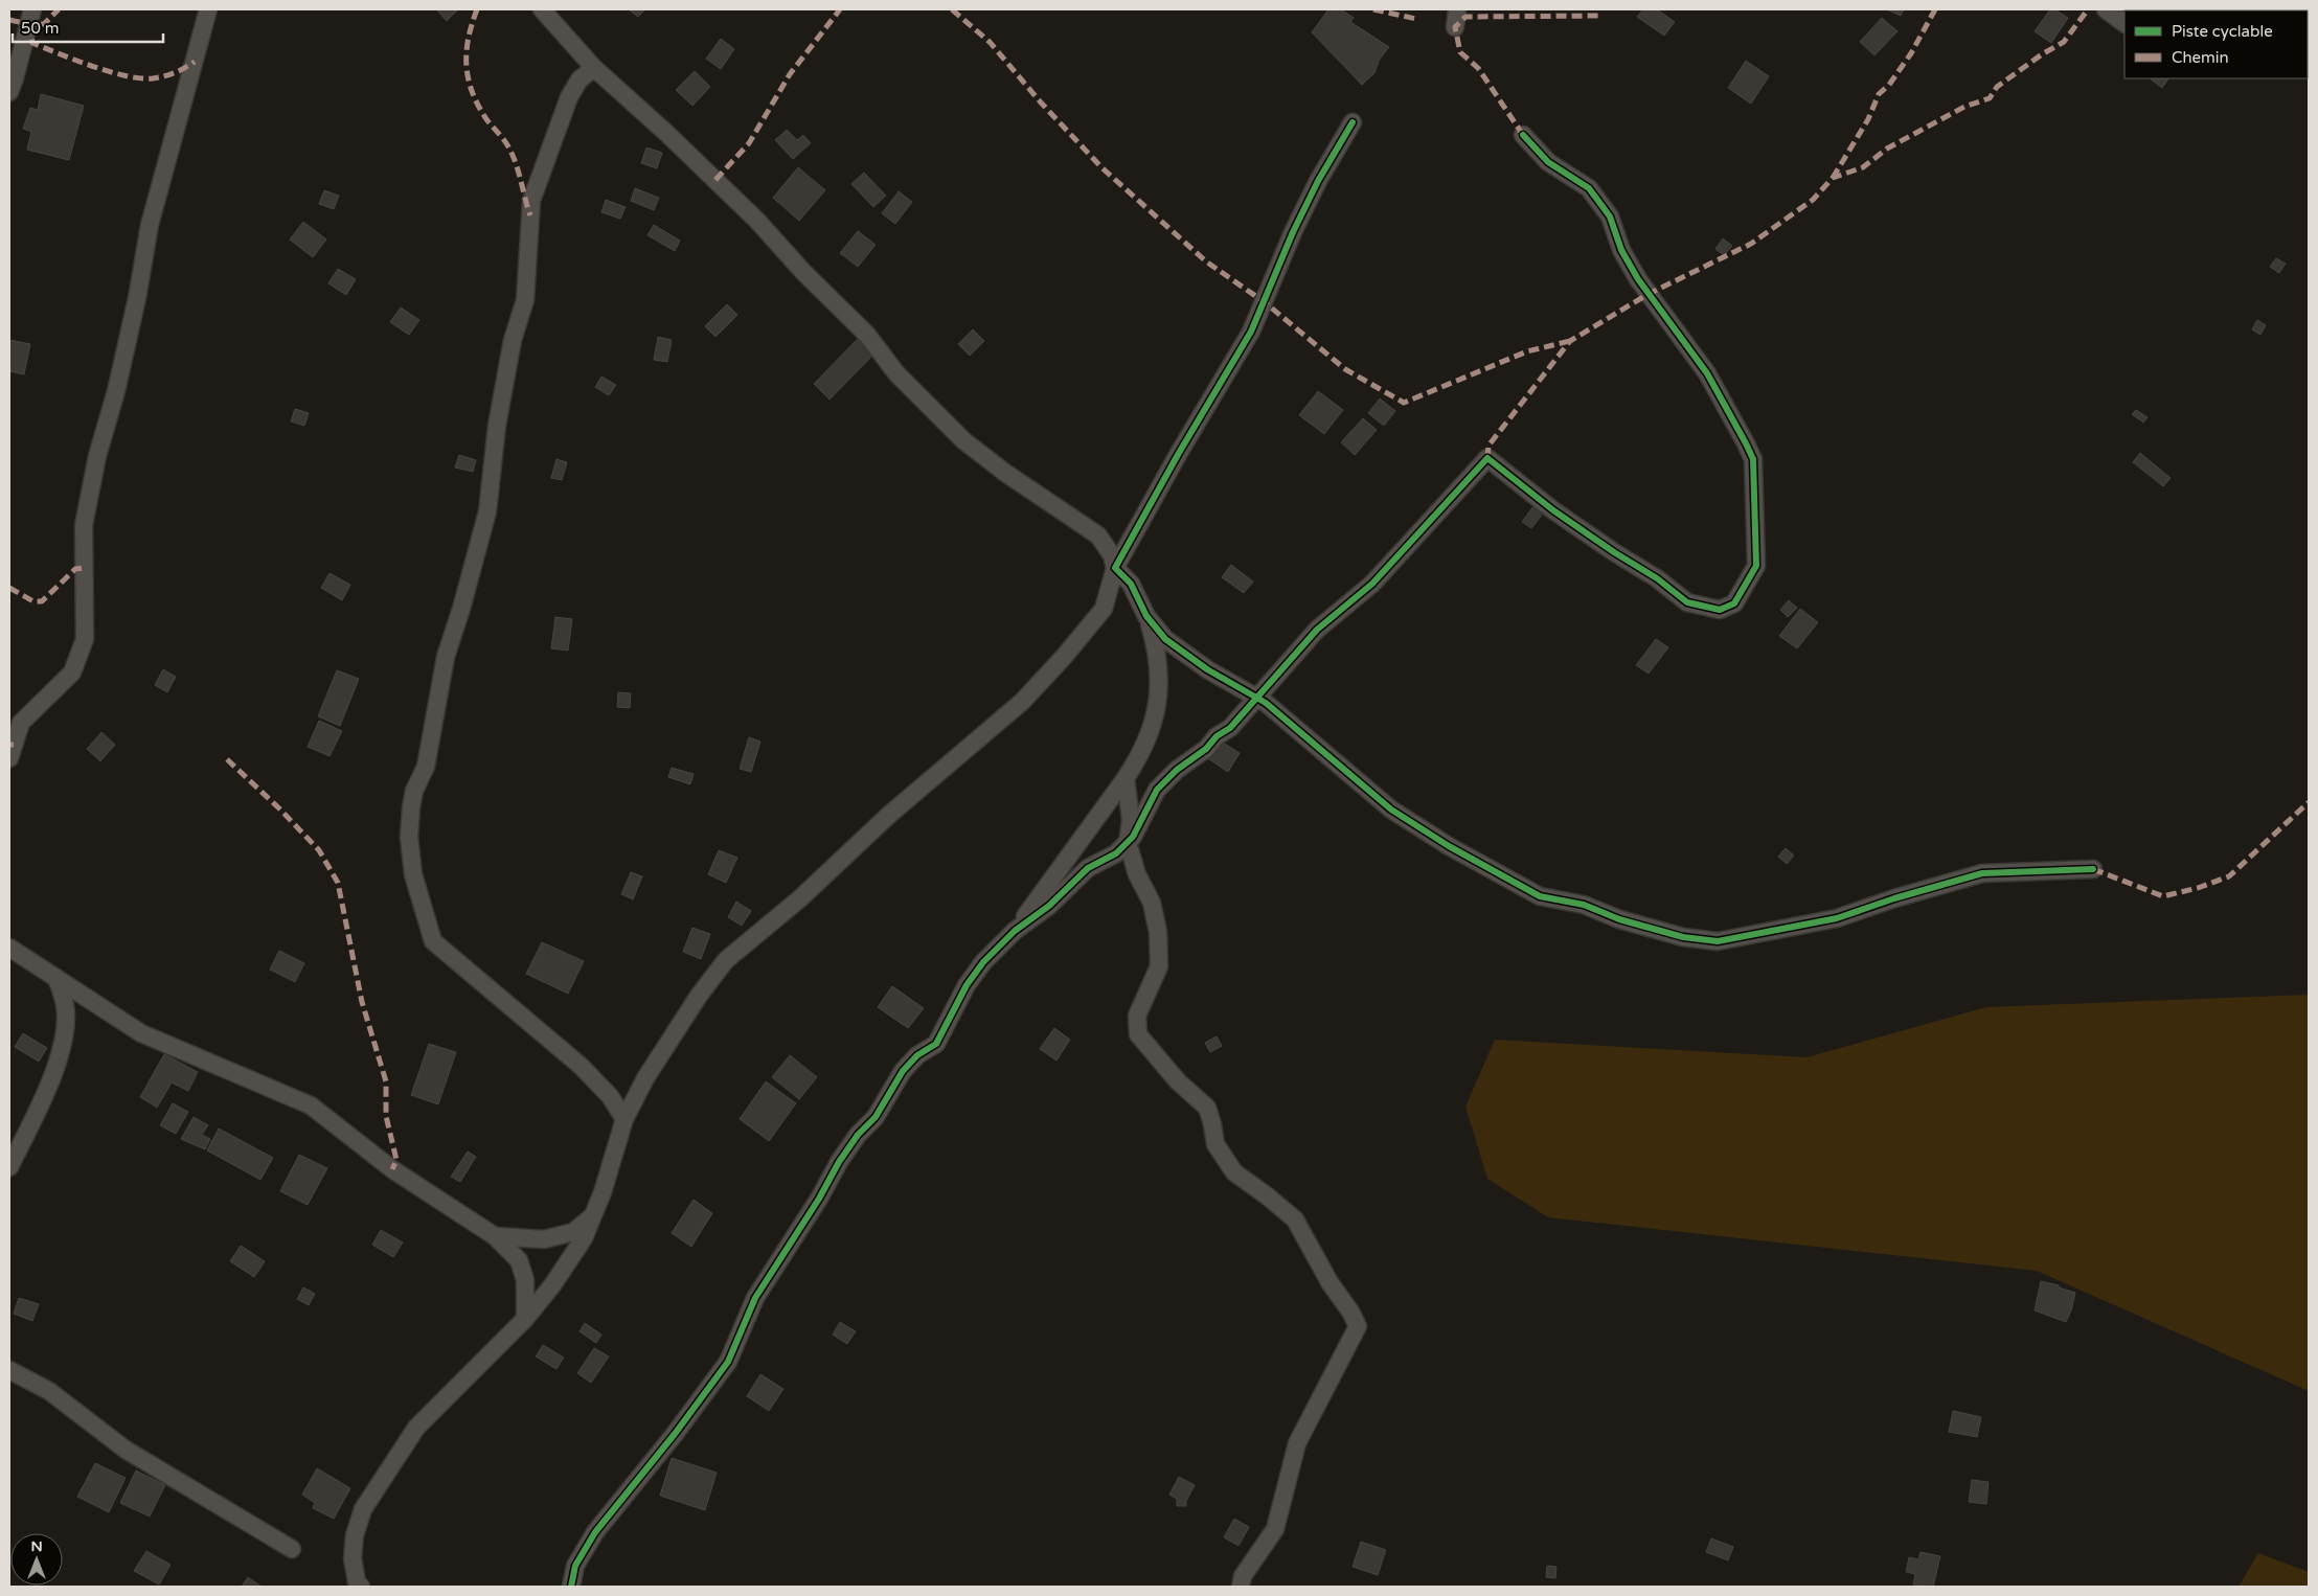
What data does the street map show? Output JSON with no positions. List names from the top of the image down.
{
  "legend": ["Piste cyclable", "Chemin"],
  "scale_bar": "50 m",
  "north": "top"
}
